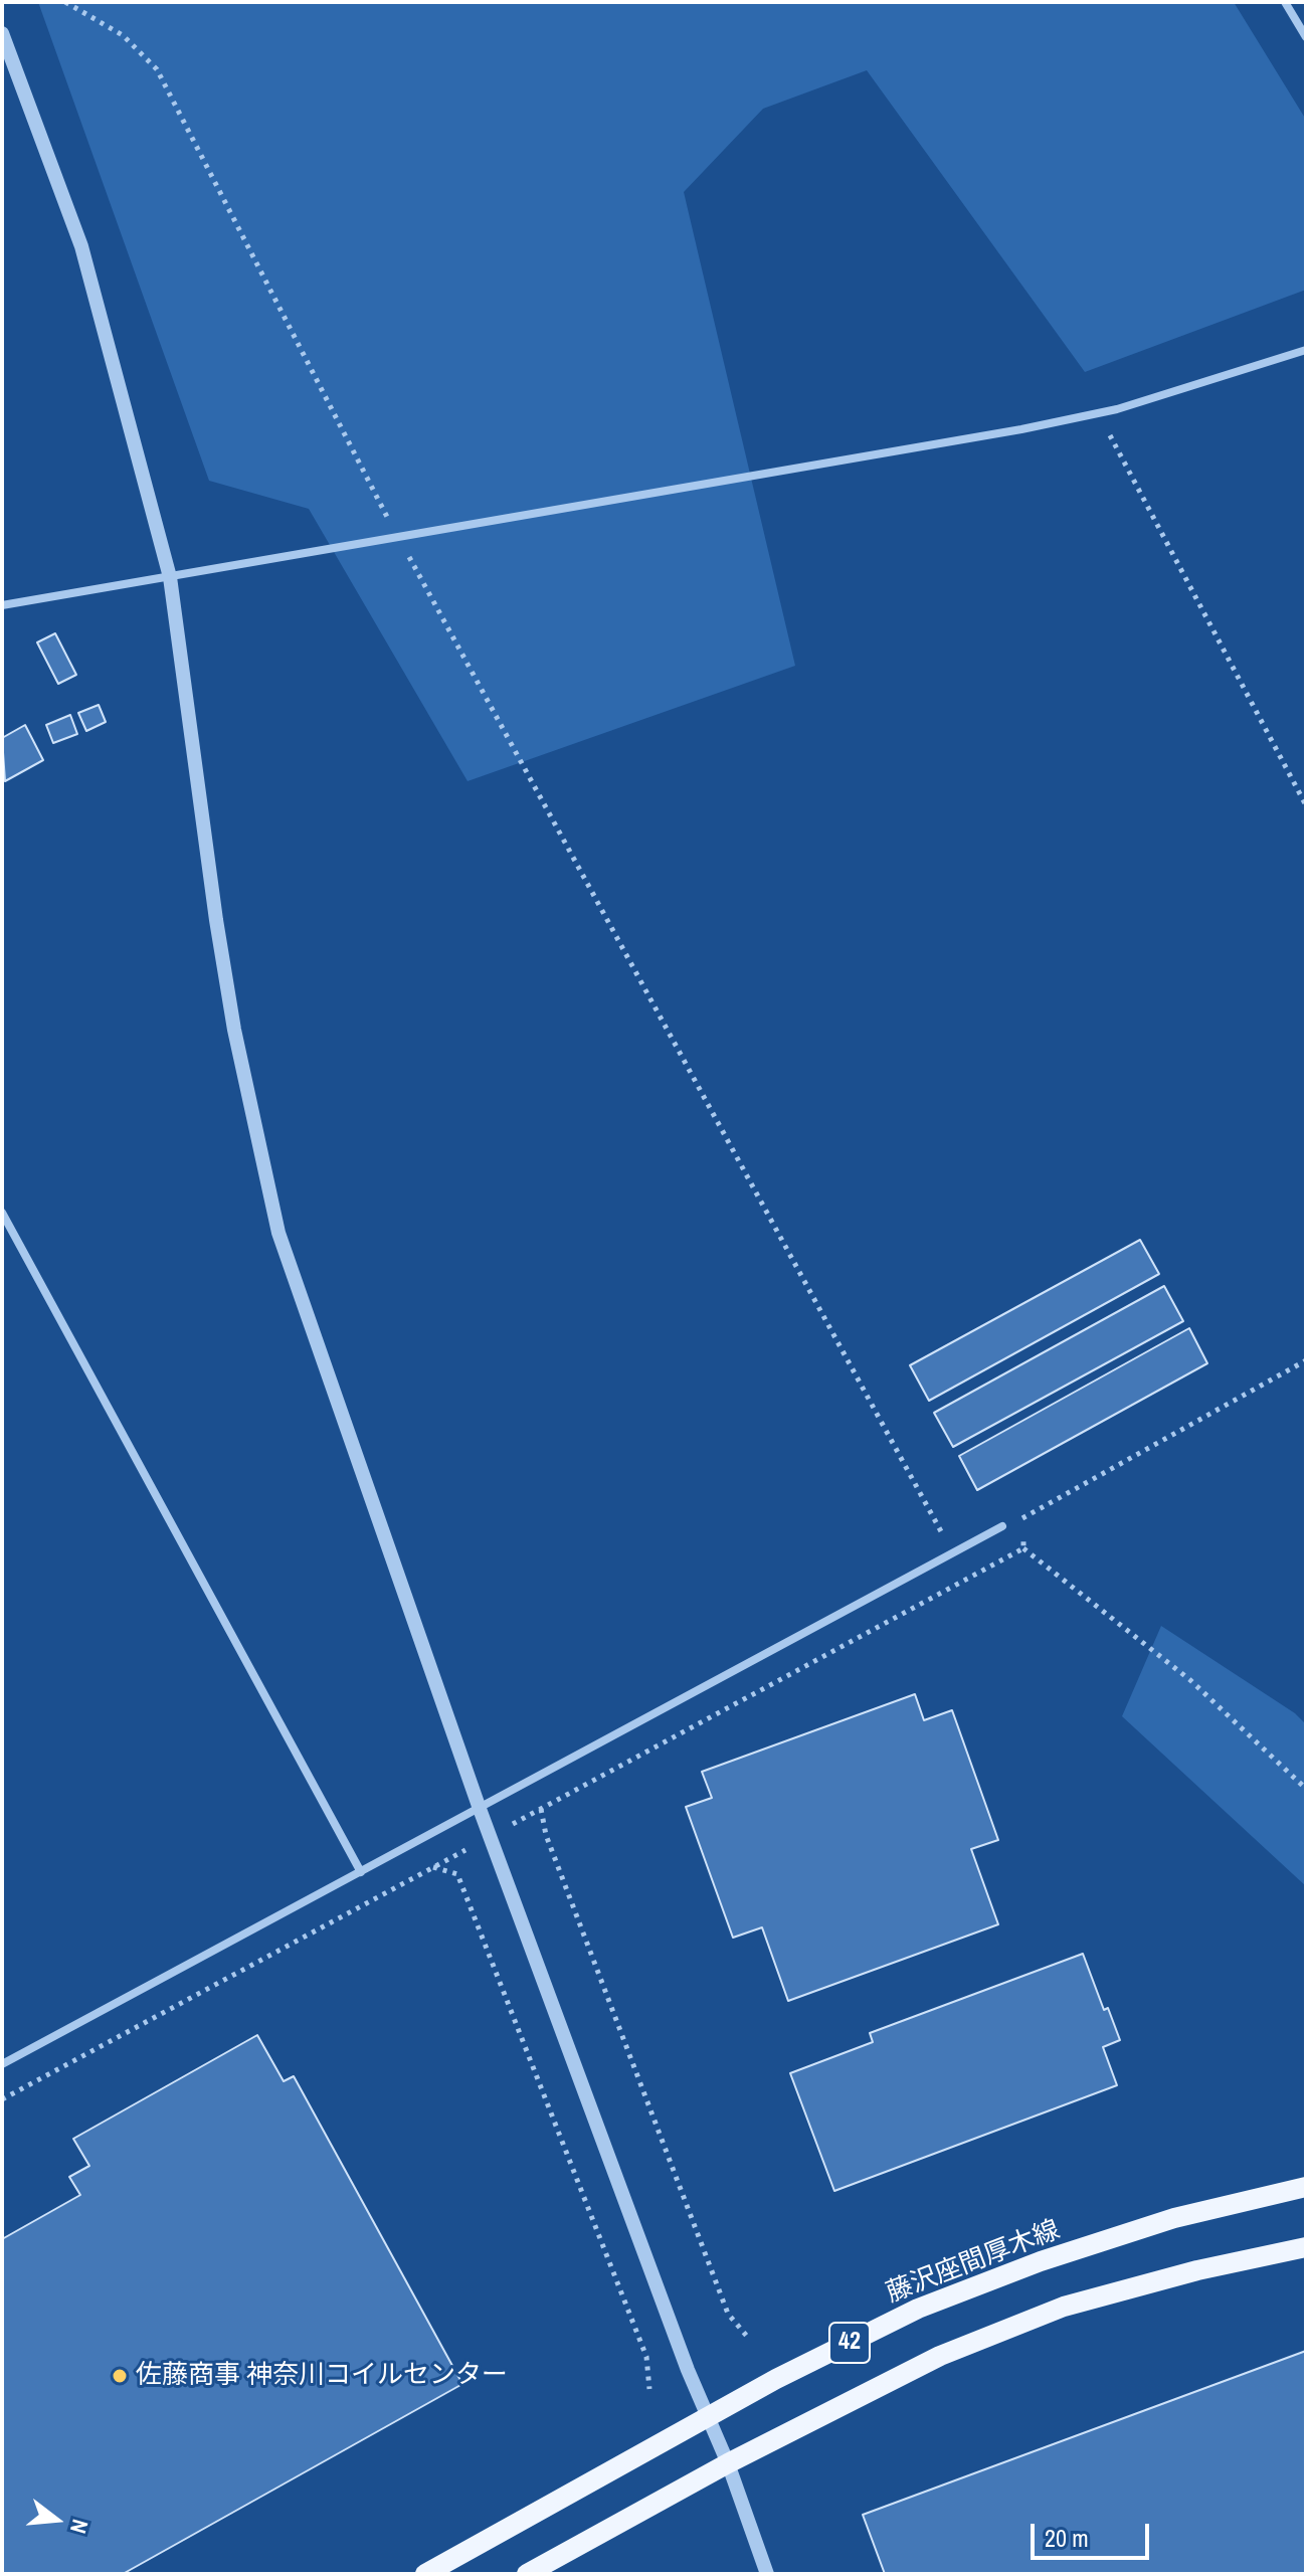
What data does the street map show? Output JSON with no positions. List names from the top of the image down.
{
  "streets": {
    "main road": ["藤沢座間厚木線", "42"]
  },
  "places": ["佐藤商事 神奈川コイルセンター"],
  "scale_bar": "20 m",
  "north": "right"
}
